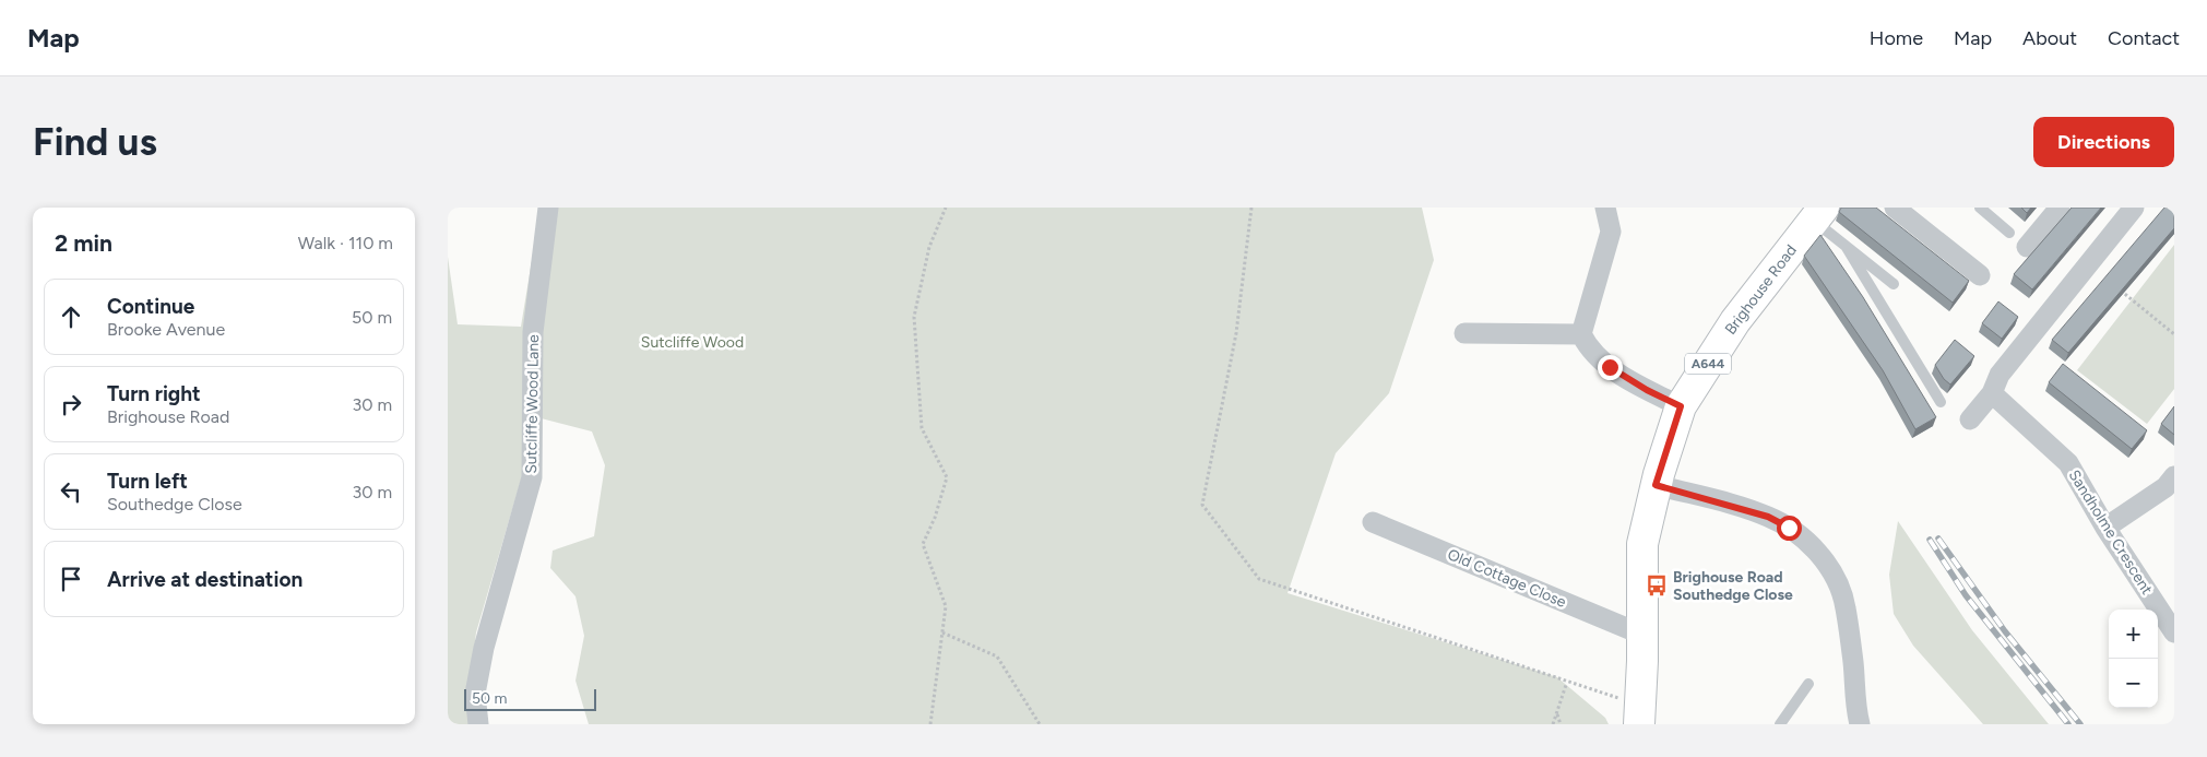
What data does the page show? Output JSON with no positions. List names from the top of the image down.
{
  "streets": {
    "main road": ["Brighouse Road", "A644"],
    "street": ["Sutcliffe Wood Lane", "Sandholme Crescent", "Old Cottage Close"]
  },
  "crossings": [
    ["Brighouse Road", "Old Cottage Close"]
  ],
  "parks": ["Sutcliffe Wood"],
  "places": {
    "bus stop": ["Brighouse Road Southedge Close"]
  },
  "scale_bar": "50 m",
  "page": {
    "header": "Map",
    "nav": [
      "Home",
      "Map",
      "About",
      "Contact"
    ],
    "buttons": "Directions",
    "title": "Find us",
    "heading": ["2 min", "Walk · 110 m"],
    "list": [
      ["Continue", "Brooke Avenue", "50 m"],
      ["Turn right", "Brighouse Road", "30 m"],
      ["Turn left", "Southedge Close", "30 m"],
      "Arrive at destination"
    ],
    "map_buttons": ["+", "−"],
    "scale": "50 m"
  }
}
